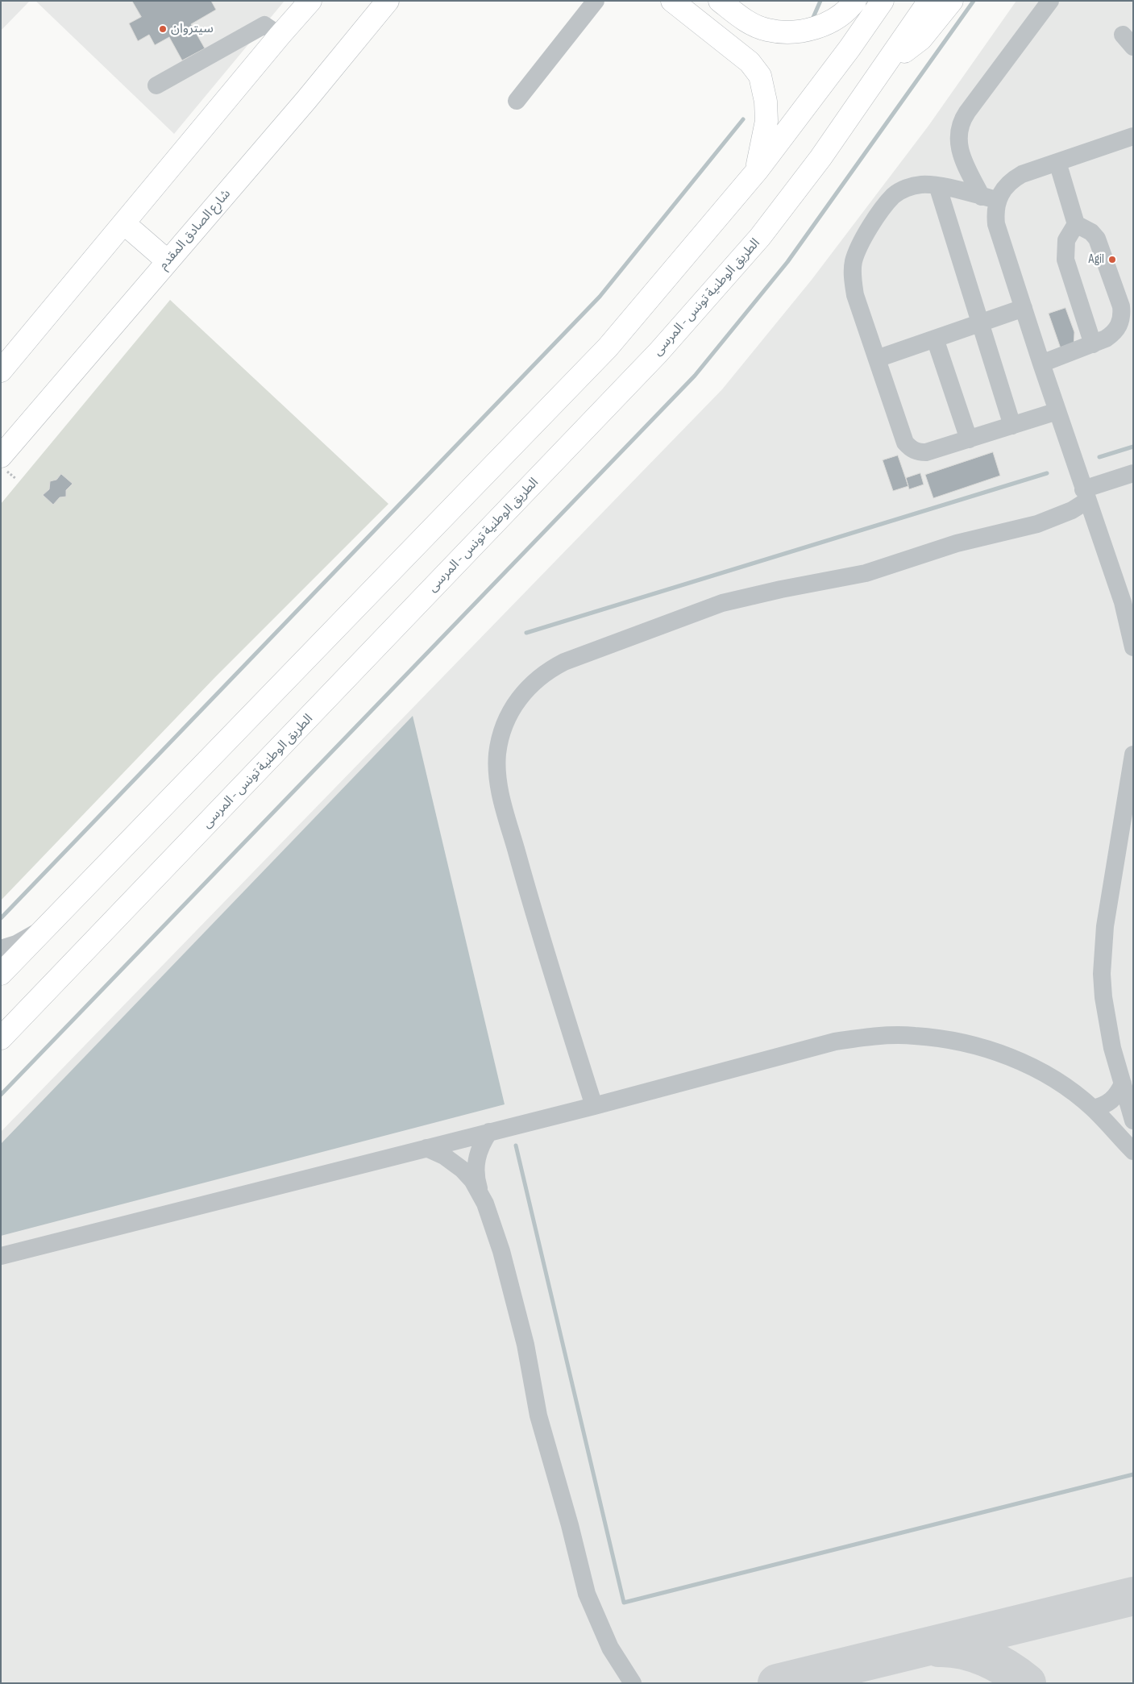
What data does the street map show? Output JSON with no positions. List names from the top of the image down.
{
  "streets": {
    "main road": ["شارع الصادق المقدم", "الطريق الوطنية تونس - المرسى"]
  },
  "places": ["سيتروان", "Agil"]
}
